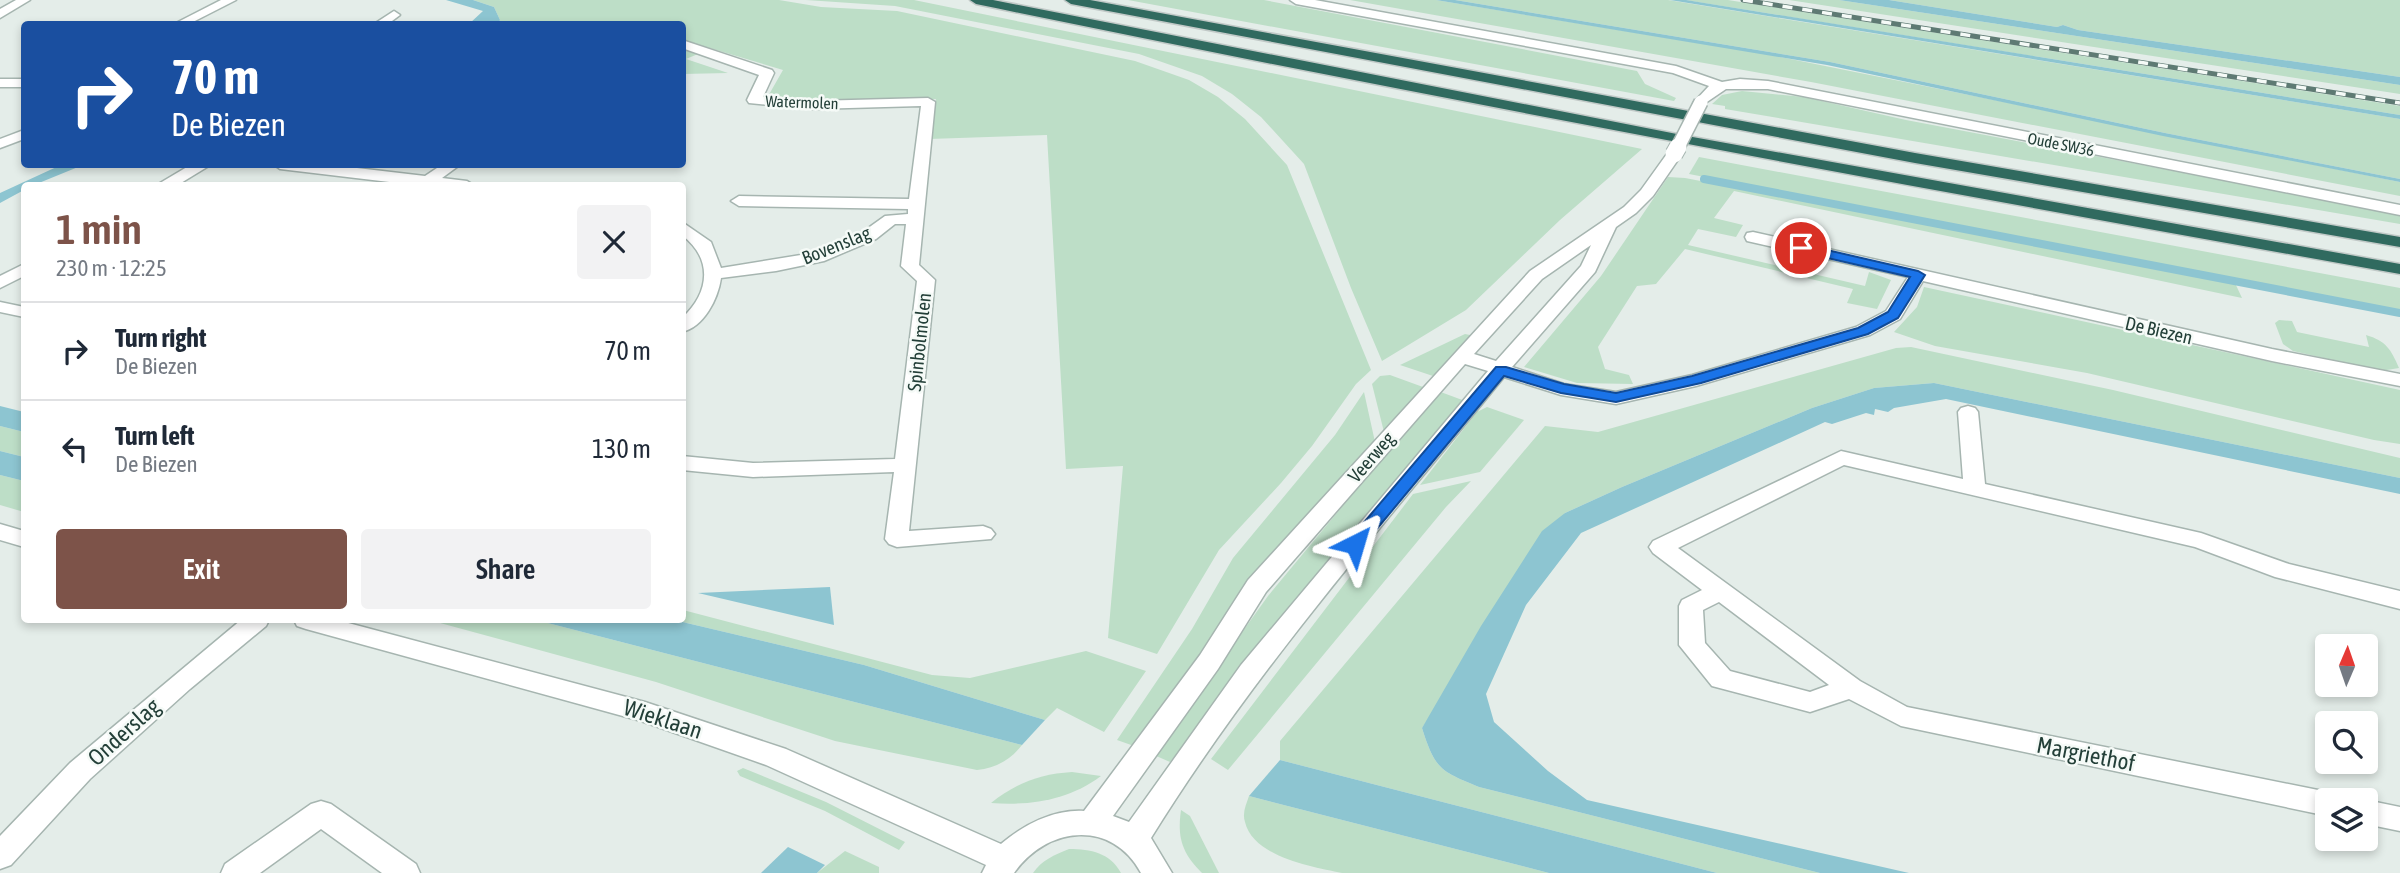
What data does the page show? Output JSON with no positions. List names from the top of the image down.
{
  "streets": {
    "street": [
      "Watermolen",
      "Oude SW36",
      "Bovenslag",
      "De Biezen",
      "Spinbolmolen",
      "Veerweg",
      "Wieklaan",
      "Onderslag",
      "Margriethof"
    ]
  },
  "crossings": [
    ["Watermolen", "Spinbolmolen"],
    ["Oude SW36", "Veerweg"],
    ["Bovenslag", "Spinbolmolen"]
  ],
  "north": "top",
  "page": {
    "turn": ["70 m", "De Biezen"],
    "heading": ["1 min", "230 m · 12:25"],
    "list": [
      {
        "name": "Turn right",
        "note": "De Biezen",
        "value": "70 m"
      },
      {
        "name": "Turn left",
        "note": "De Biezen",
        "value": "130 m"
      }
    ],
    "buttons": ["Exit", "Share"]
  }
}
